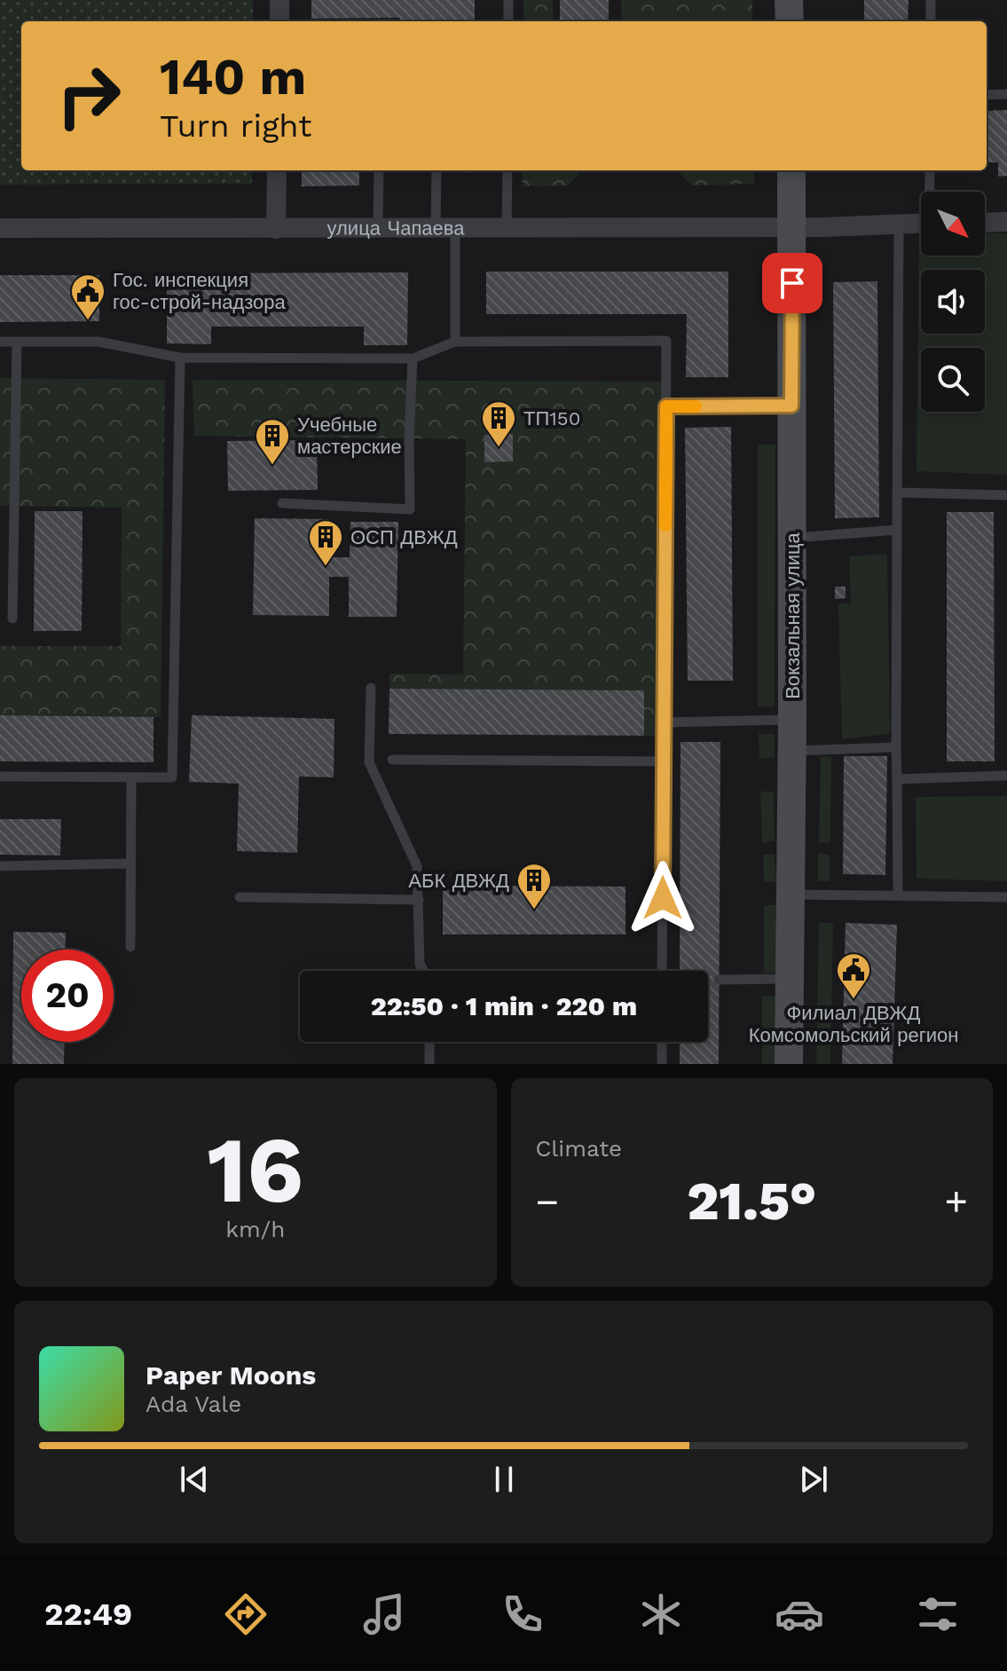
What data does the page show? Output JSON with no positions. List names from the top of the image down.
{
  "streets": {
    "main road": ["Вокзальная улица"],
    "street": ["улица Чапаева"]
  },
  "crossings": [
    ["улица Чапаева", "Вокзальная улица"]
  ],
  "places": {
    "public building": ["Гос. инспекция гос-строй-надзора", "Филиал ДВЖД Комсомольский регион"],
    "building": [
      "ТП150",
      "Учебные мастерские",
      "ОСП ДВЖД",
      "АБК ДВЖД"
    ]
  },
  "north": "bottom right",
  "page": {
    "turn": ["140 m", "Turn right"],
    "limit": "20",
    "trip": "22:50 · 1 min · 220 m",
    "tile": [
      ["16", "km/h"],
      "Climate"
    ],
    "heat": ["−", "21.5°", "+"],
    "song": ["Paper Moons", "Ada Vale"],
    "tabs": "22:49"
  }
}
